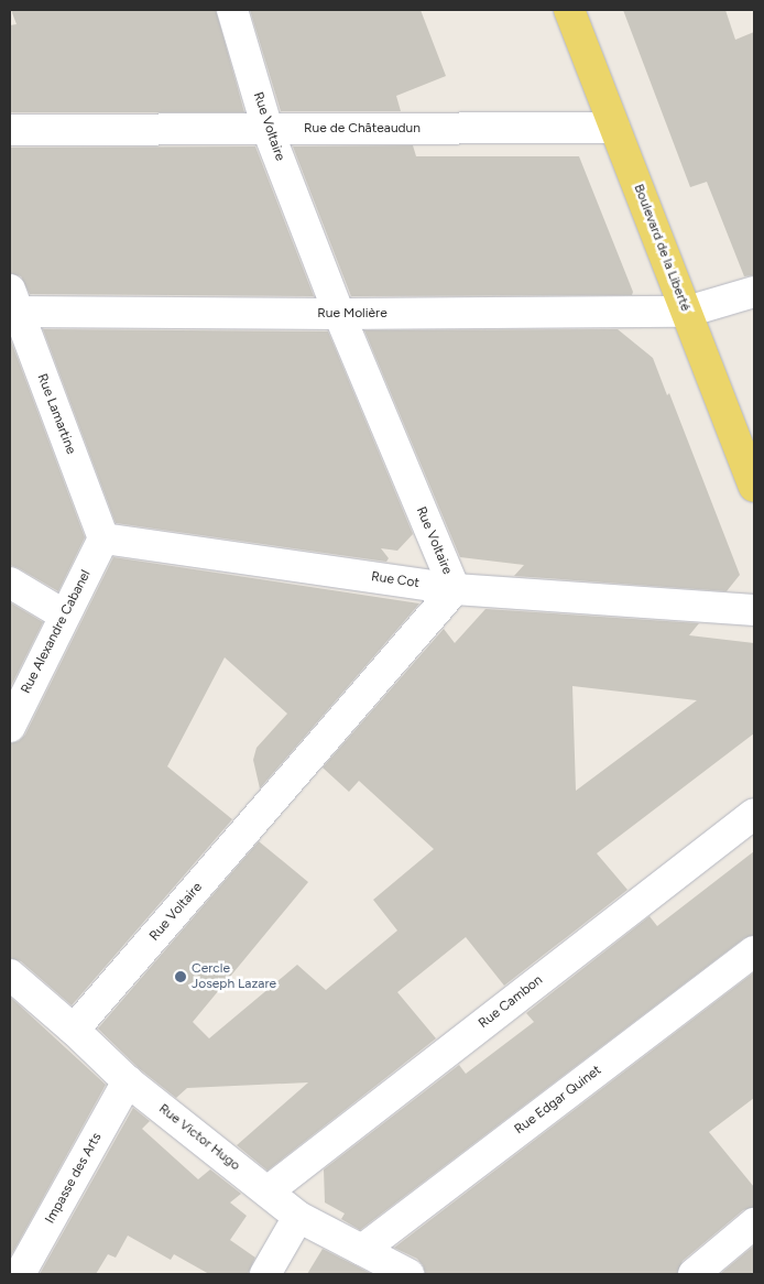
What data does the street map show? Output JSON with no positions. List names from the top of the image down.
{
  "streets": {
    "main road": ["Boulevard de la Liberté"],
    "street": [
      "Rue Voltaire",
      "Rue de Châteaudun",
      "Rue Molière",
      "Rue Lamartine",
      "Rue Cot",
      "Rue Alexandre Cabanel",
      "Rue Cambon",
      "Rue Edgar Quinet",
      "Rue Victor Hugo",
      "Impasse des Arts"
    ]
  },
  "crossings": [
    ["Rue Voltaire", "Rue de Châteaudun"],
    ["Rue Voltaire", "Rue Molière"],
    ["Rue Voltaire", "Rue Cot"],
    ["Rue Voltaire", "Rue Victor Hugo"],
    ["Rue de Châteaudun", "Boulevard de la Liberté"],
    ["Boulevard de la Liberté", "Rue Molière"],
    ["Rue Molière", "Rue Lamartine"],
    ["Rue Lamartine", "Rue Cot"],
    ["Rue Lamartine", "Rue Alexandre Cabanel"],
    ["Rue Cot", "Rue Alexandre Cabanel"],
    ["Rue Cambon", "Rue Victor Hugo"],
    ["Rue Edgar Quinet", "Rue Victor Hugo"],
    ["Rue Victor Hugo", "Impasse des Arts"]
  ],
  "places": ["Cercle Joseph Lazare"]
}
